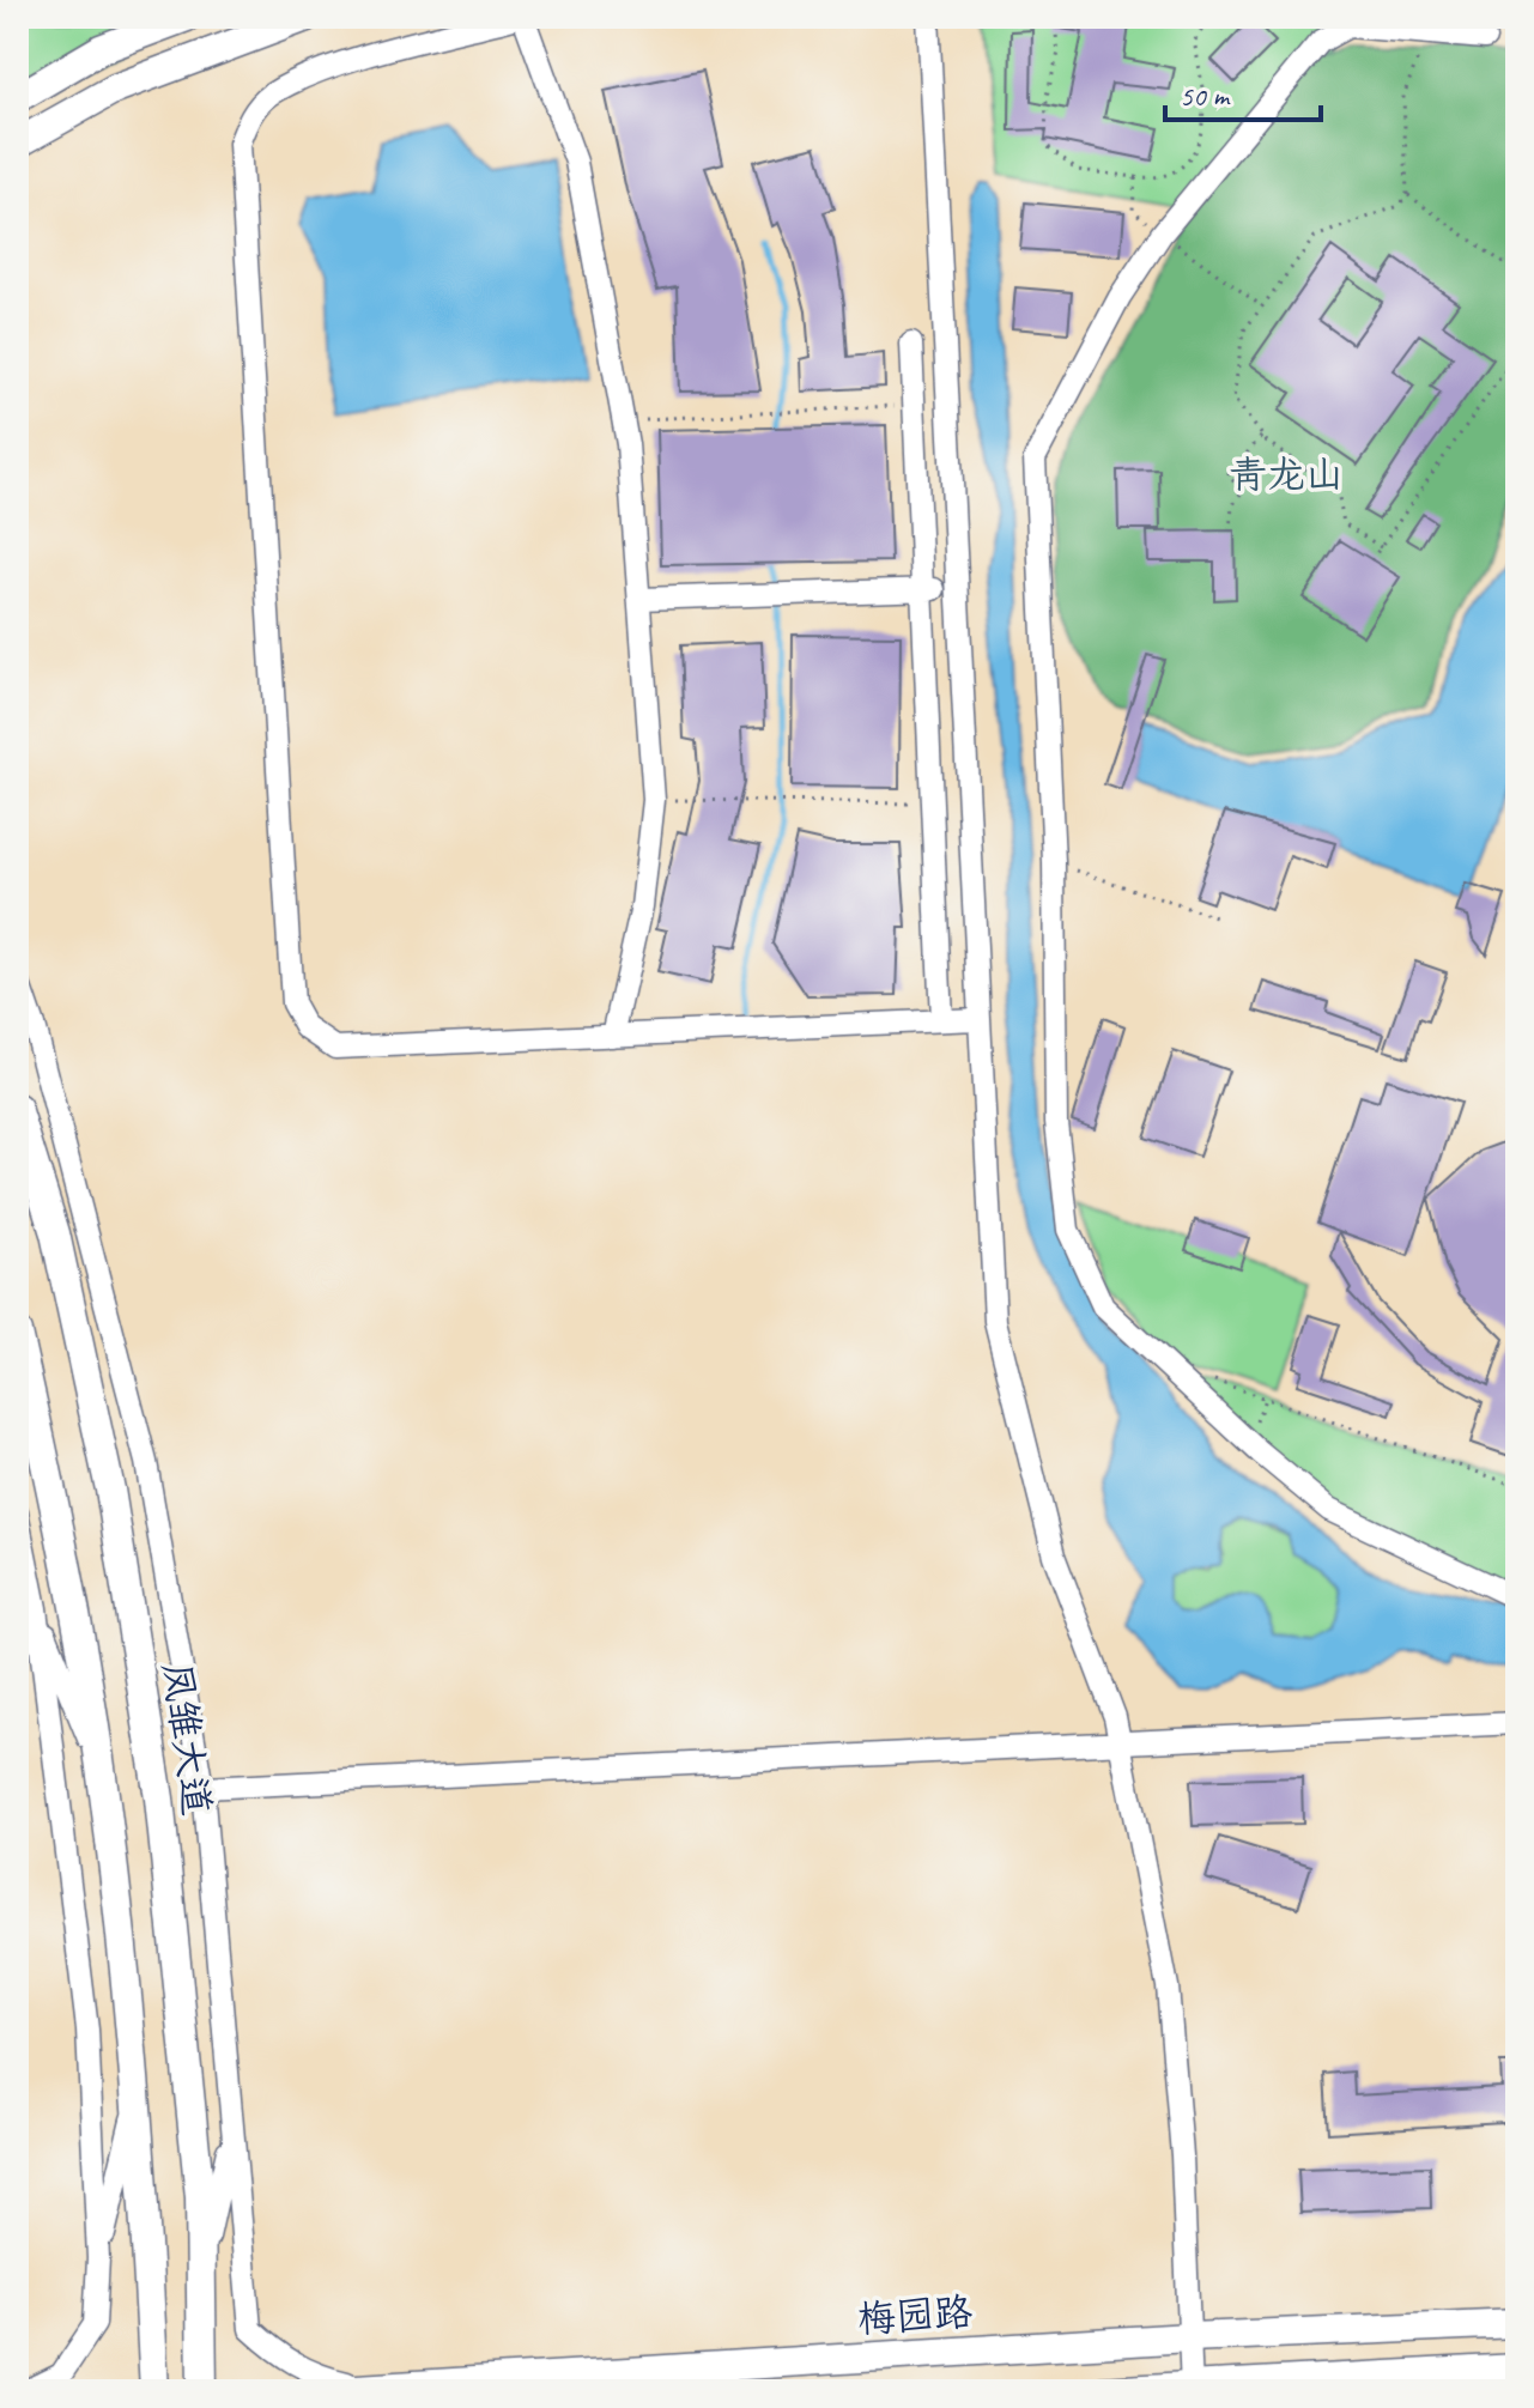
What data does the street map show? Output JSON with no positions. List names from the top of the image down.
{
  "streets": {
    "main road": ["凤雏大道", "梅园路"]
  },
  "parks": ["青龙山"],
  "scale_bar": "50 m"
}
